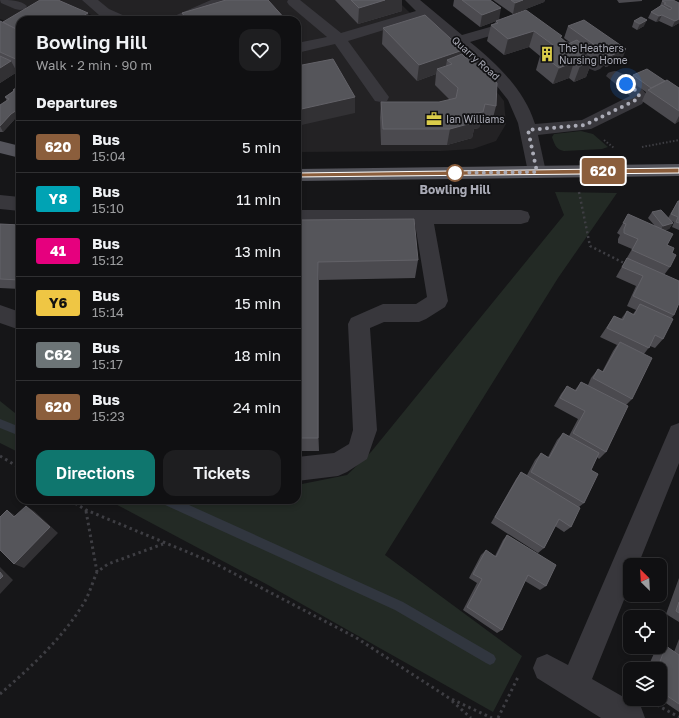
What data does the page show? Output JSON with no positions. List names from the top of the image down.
{
  "streets": {
    "street": ["Quarry Road"]
  },
  "places": {
    "building": ["The Heathers Nursing Home"],
    "office": ["Ian Williams"],
    "other": ["Bowling Hill"]
  },
  "lines": ["bus line 620"],
  "north": "top left",
  "page": {
    "on_map": "620",
    "heading": [
      ["Bowling Hill", "Walk · 2 min · 90 m"],
      "Departures"
    ],
    "list": [
      {
        "mark": "620",
        "name": "Bus",
        "note": "15:04",
        "value": "5 min"
      },
      {
        "mark": "Y8",
        "name": "Bus",
        "note": "15:10",
        "value": "11 min"
      },
      {
        "mark": "41",
        "name": "Bus",
        "note": "15:12",
        "value": "13 min"
      },
      {
        "mark": "Y6",
        "name": "Bus",
        "note": "15:14",
        "value": "15 min"
      },
      {
        "mark": "C62",
        "name": "Bus",
        "note": "15:17",
        "value": "18 min"
      },
      {
        "mark": "620",
        "name": "Bus",
        "note": "15:23",
        "value": "24 min"
      }
    ],
    "buttons": ["Directions", "Tickets"]
  }
}
